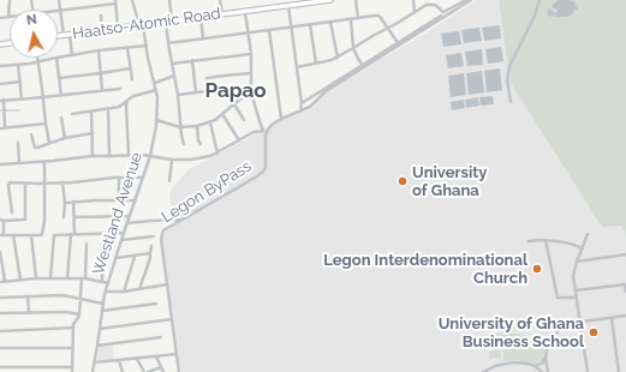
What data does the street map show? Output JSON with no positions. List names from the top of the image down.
{
  "streets": {
    "main road": ["Haatso-Atomic Road"],
    "street": ["Legon ByPass", "Westland Avenue"]
  },
  "crossings": [
    ["Haatso-Atomic Road", "Westland Avenue"]
  ],
  "districts": ["Papao"],
  "places": ["University of Ghana", "Legon Interdenominational Church", "University of Ghana Business School"],
  "north": "top"
}
